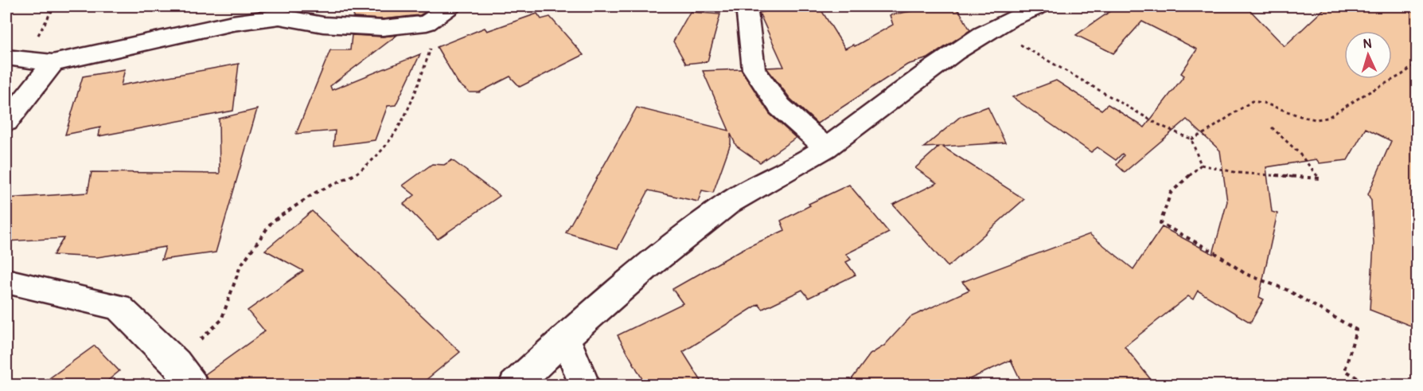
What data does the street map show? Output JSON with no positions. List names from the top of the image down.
{
  "north": "top"
}
